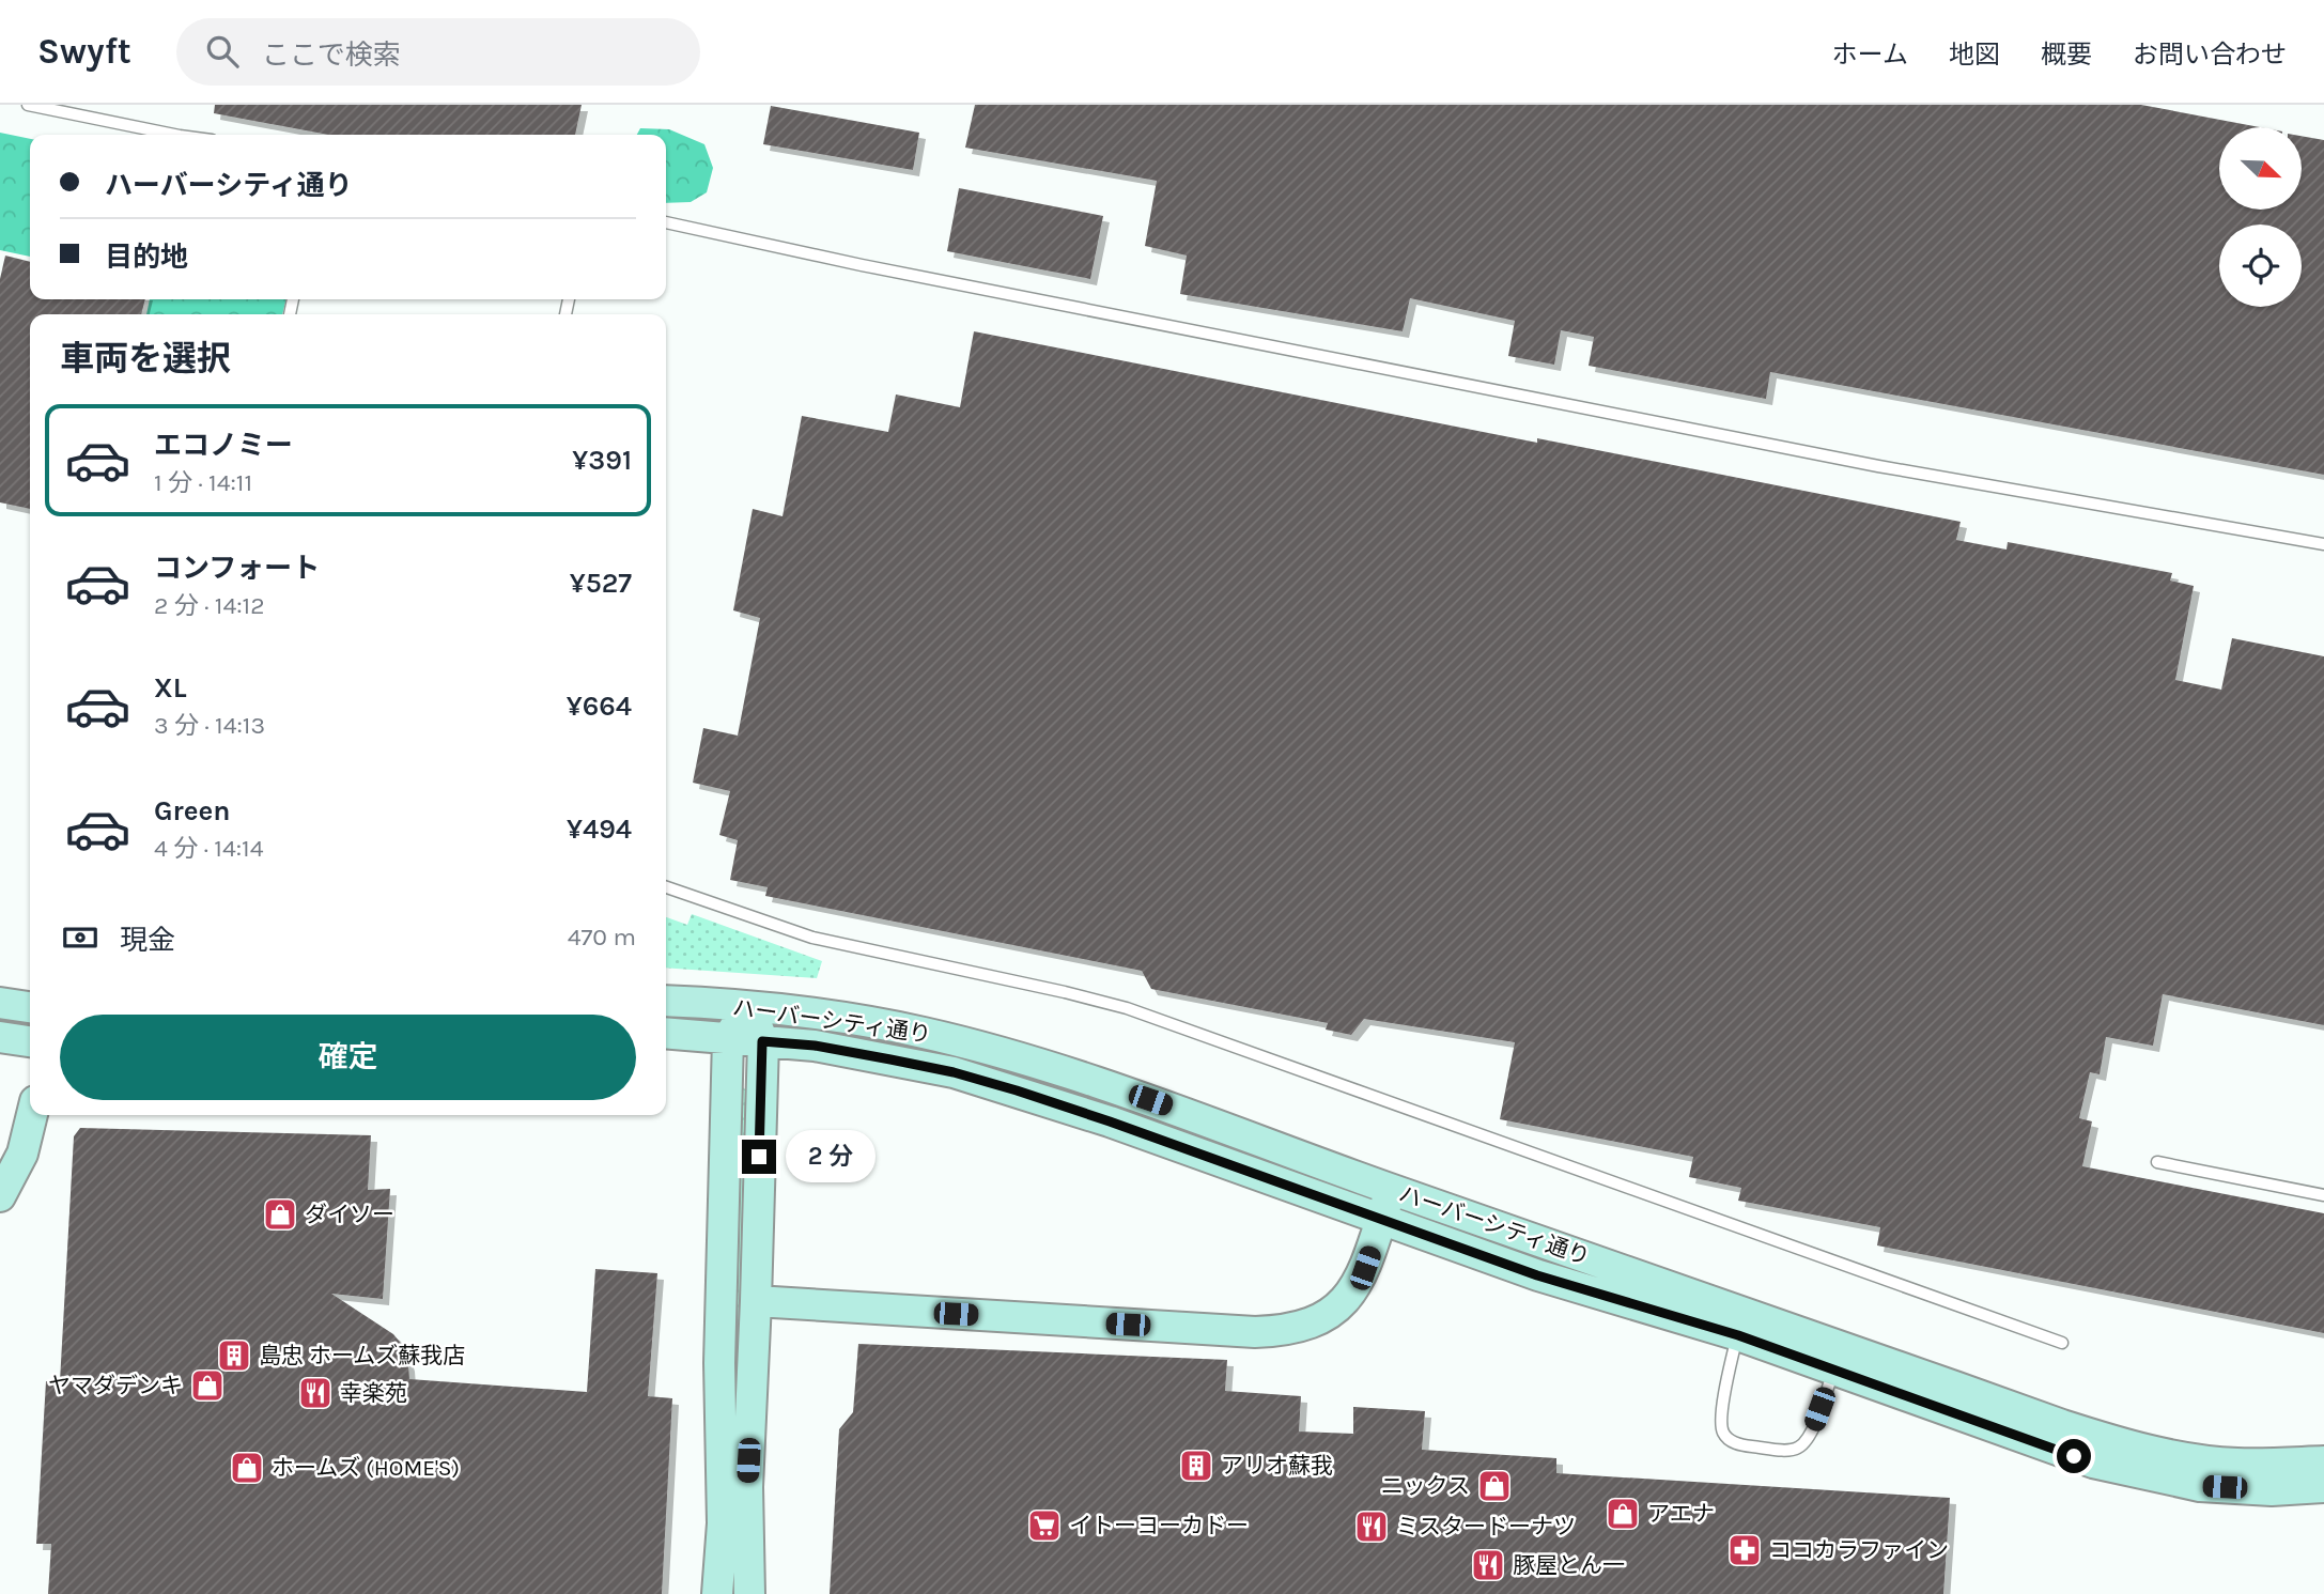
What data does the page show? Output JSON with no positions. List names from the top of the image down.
{
  "streets": {
    "street": ["ハーバーシティ通り"]
  },
  "places": {
    "shop": [
      "ダイソー",
      "ヤマダデンキ",
      "ホームズ (HOME'S)",
      "ニックス",
      "アエナ"
    ],
    "building": ["島忠 ホームズ蘇我店", "アリオ蘇我"],
    "restaurant": ["幸楽苑", "ミスタードーナツ", "豚屋とん一"],
    "supermarket": ["イトーヨーカドー"],
    "pharmacy": ["ココカラファイン"]
  },
  "north": "bottom right",
  "page": {
    "header": "Swyft",
    "search": "ここで検索",
    "nav": [
      "ホーム",
      "地図",
      "概要",
      "お問い合わせ"
    ],
    "banner": ["ハーバーシティ通り", "目的地"],
    "heading": "車両を選択",
    "list": [
      {
        "name": "エコノミー",
        "note": "1 分 · 14:11",
        "value": "¥391"
      },
      {
        "name": "コンフォート",
        "note": "2 分 · 14:12",
        "value": "¥527"
      },
      {
        "name": "XL",
        "note": "3 分 · 14:13",
        "value": "¥664"
      },
      {
        "name": "Green",
        "note": "4 分 · 14:14",
        "value": "¥494"
      }
    ],
    "pay": ["現金", "470 m"],
    "buttons": "確定",
    "bubble": "2 分"
  }
}
